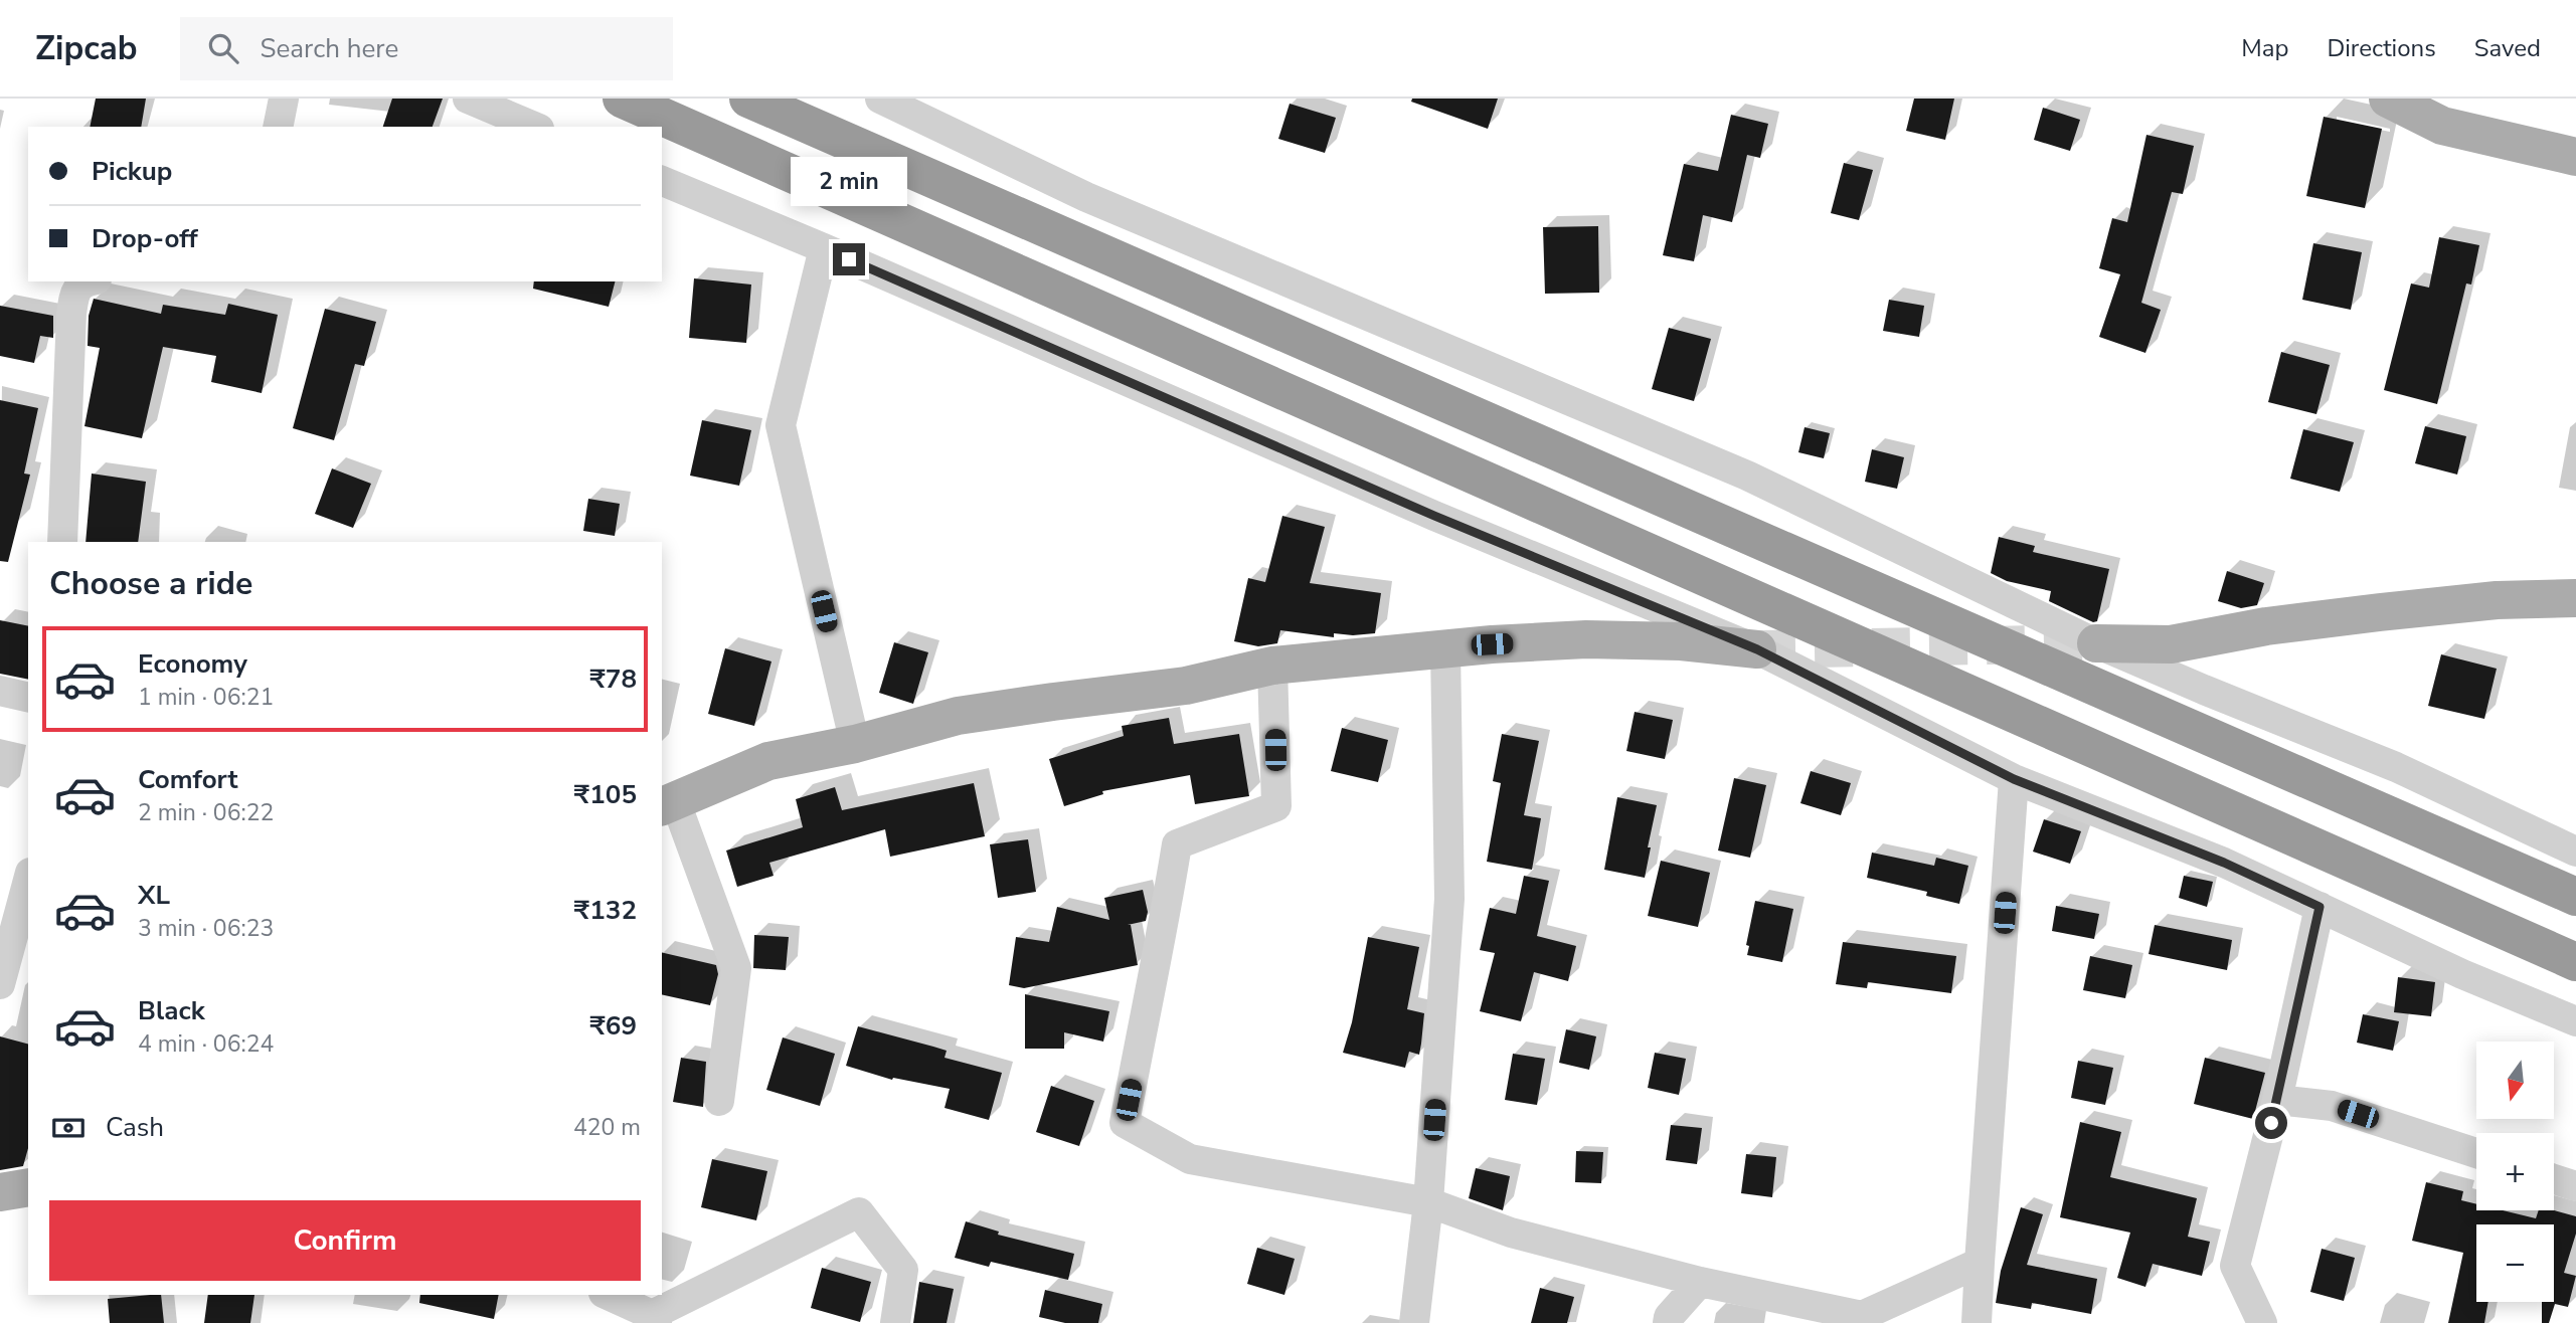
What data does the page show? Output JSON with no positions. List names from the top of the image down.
{
  "north": "bottom",
  "page": {
    "header": "Zipcab",
    "search": "Search here",
    "nav": ["Map", "Directions", "Saved"],
    "banner": ["Pickup", "Drop-off"],
    "bubble": "2 min",
    "heading": "Choose a ride",
    "list": [
      {
        "name": "Economy",
        "note": "1 min · 06:21",
        "value": "₹78"
      },
      {
        "name": "Comfort",
        "note": "2 min · 06:22",
        "value": "₹105"
      },
      {
        "name": "XL",
        "note": "3 min · 06:23",
        "value": "₹132"
      },
      {
        "name": "Black",
        "note": "4 min · 06:24",
        "value": "₹69"
      }
    ],
    "map_buttons": ["+", "−"],
    "pay": ["Cash", "420 m"],
    "buttons": "Confirm"
  }
}
